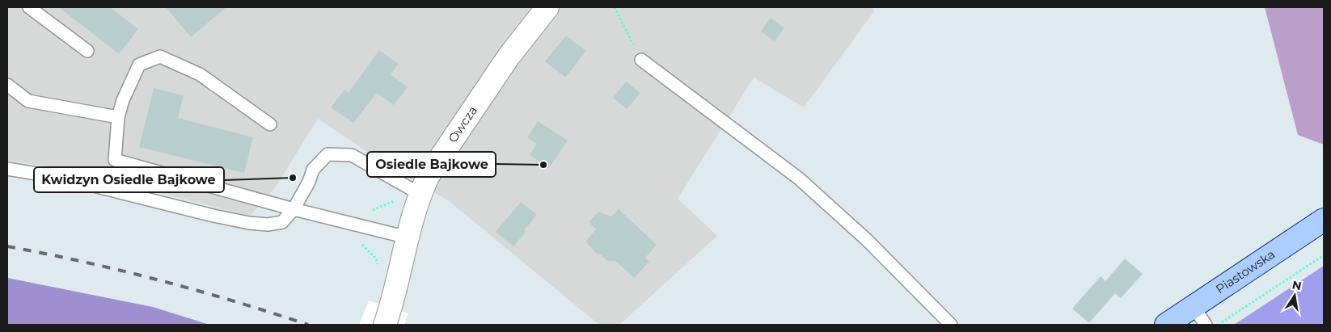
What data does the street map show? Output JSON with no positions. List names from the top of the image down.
{
  "streets": {
    "street": ["Owcza", "Piastowska"]
  },
  "places": ["Osiedle Bajkowe", "Kwidzyn Osiedle Bajkowe"],
  "north": "top"
}
